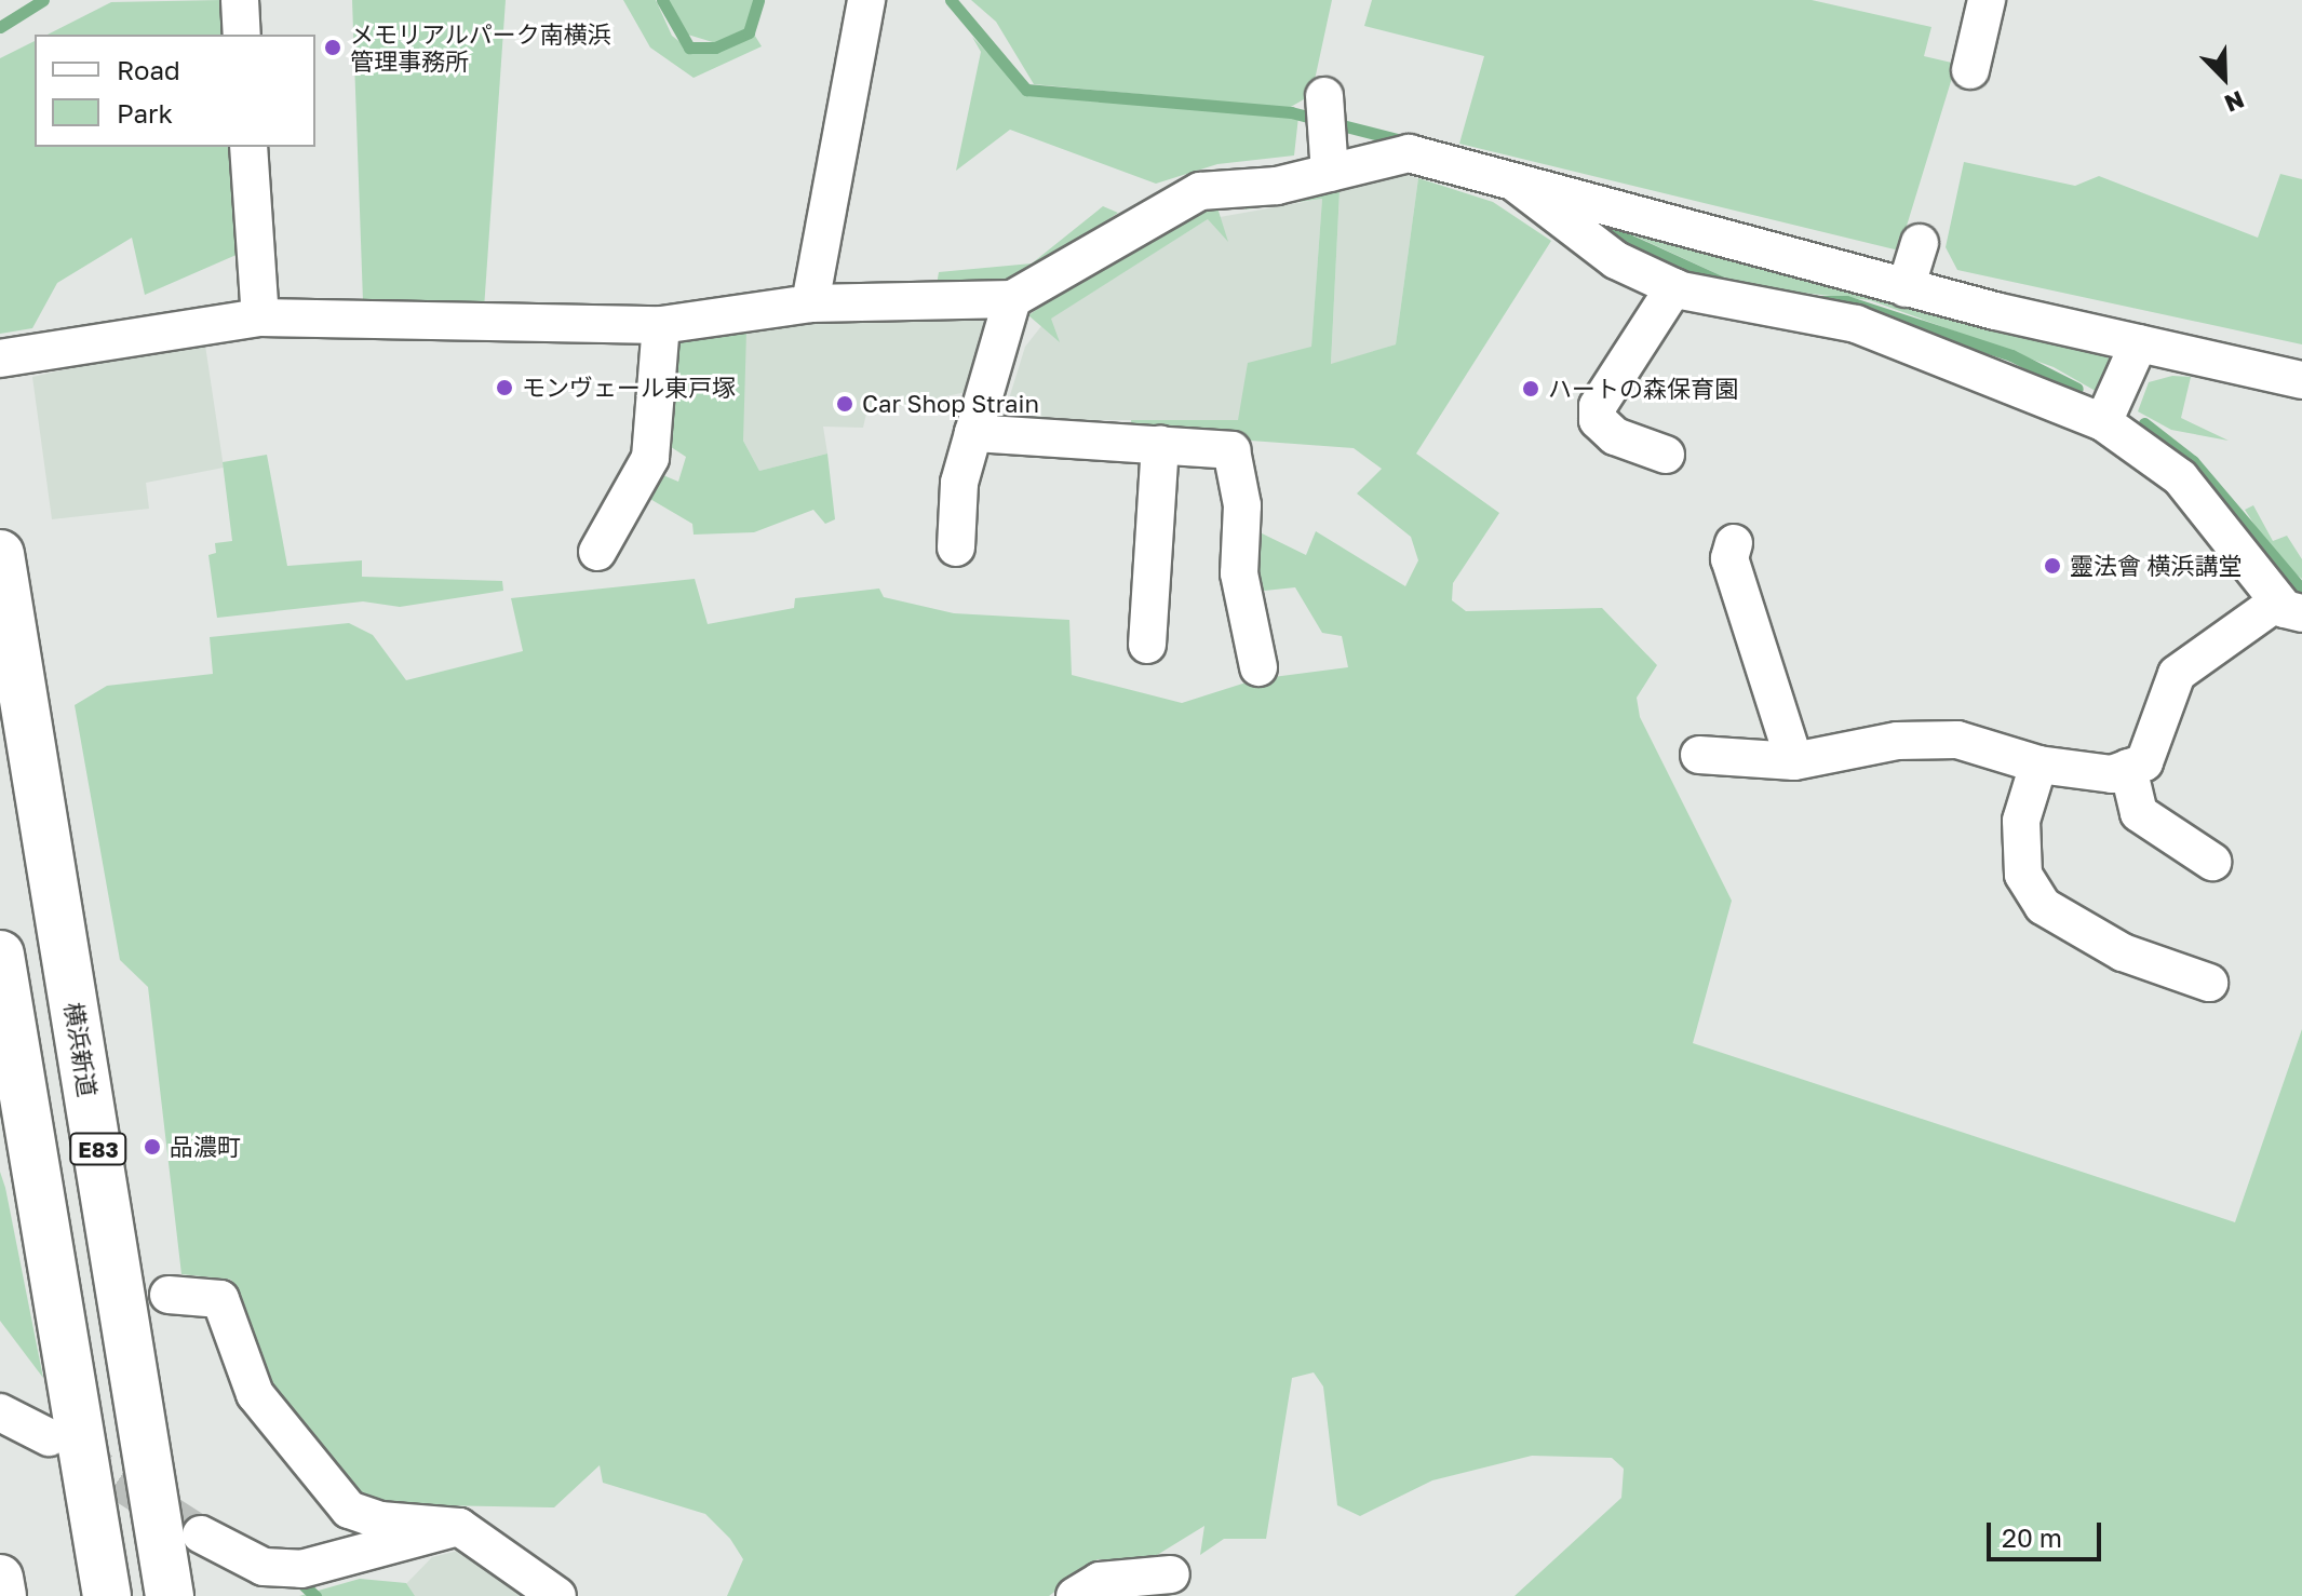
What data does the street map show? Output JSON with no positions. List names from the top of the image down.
{
  "streets": {
    "highway": ["横浜新道", "E83"]
  },
  "places": [
    "メモリアルパーク南横浜 管理事務所",
    "モンヴェール東戸塚",
    "ハートの森保育園",
    "Car Shop Strain",
    "靈法會 横浜講堂",
    "品濃町"
  ],
  "legend": ["Road", "Park"],
  "scale_bar": "20 m",
  "north": "bottom right"
}
